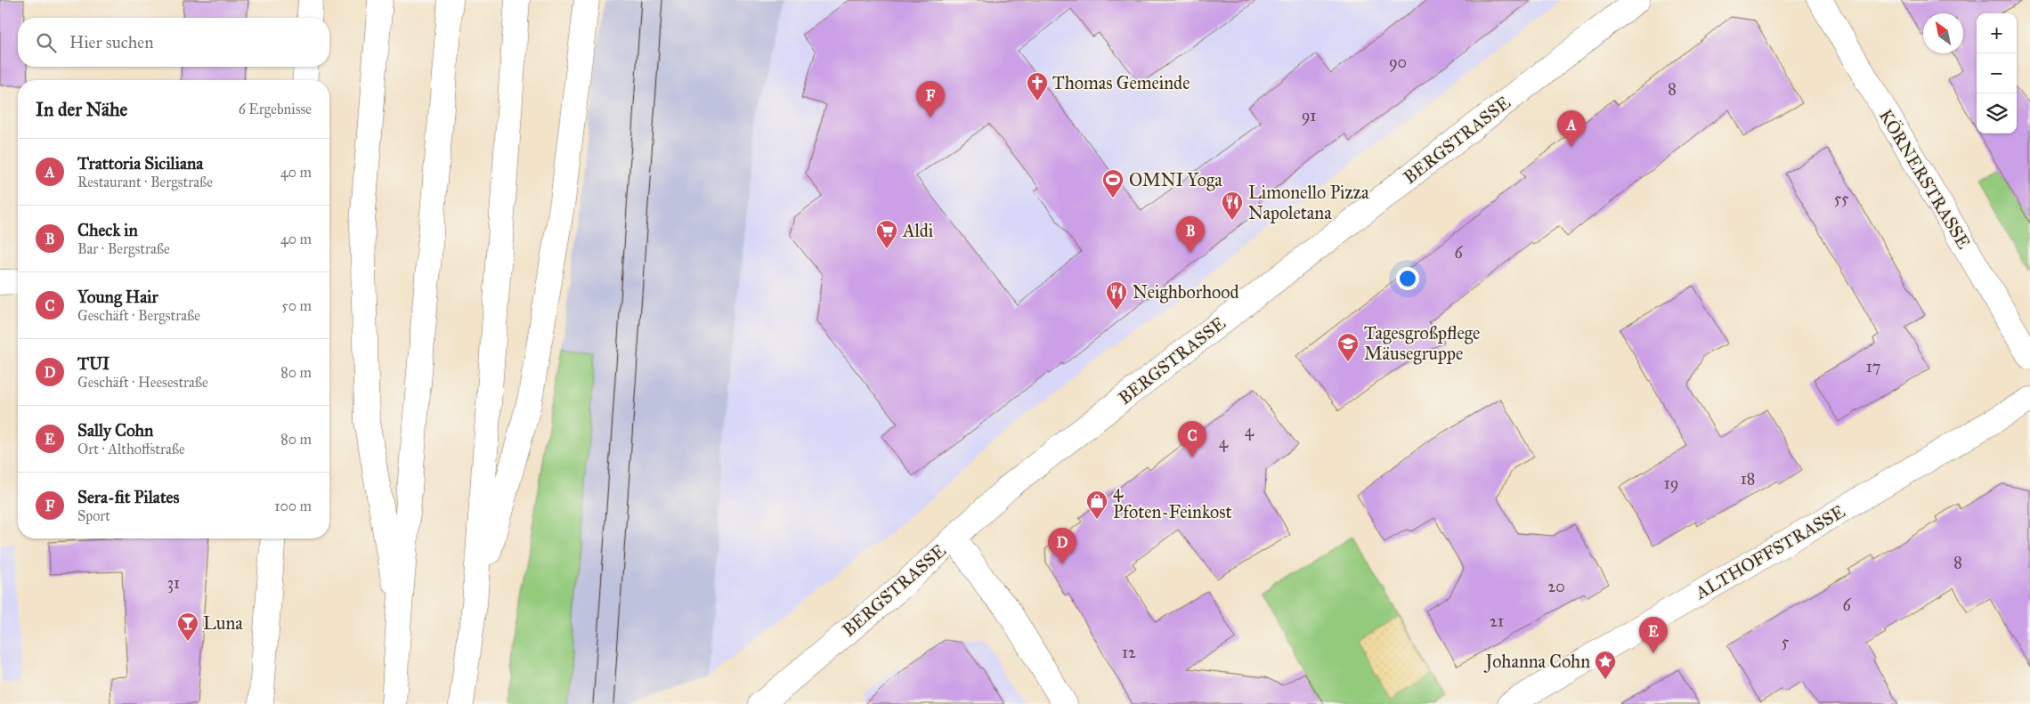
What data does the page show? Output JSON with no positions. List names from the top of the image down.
{
  "streets": {
    "main road": ["BERGSTRASSE", "KÖRNERSTRASSE", "ALTHOFFSTRASSE"]
  },
  "places": {
    "church": ["Thomas Gemeinde"],
    "sports": ["OMNI Yoga"],
    "restaurant": ["Limonello Pizza Napoletana", "Neighborhood"],
    "supermarket": ["Aldi"],
    "school or university": ["Tagesgroßpflege Mäusegruppe"],
    "shop": ["4 Pfoten-Feinkost"],
    "bar": ["Luna"],
    "place": ["Johanna Cohn"]
  },
  "house_numbers": [
    "90",
    "8",
    "91",
    "55",
    "6",
    "17",
    "4",
    "4",
    "18",
    "19",
    "8",
    "31",
    "20",
    "6",
    "21",
    "5",
    "12"
  ],
  "north": "top left",
  "page": {
    "map_buttons": ["+", "−"],
    "search": "Hier suchen",
    "heading": ["In der Nähe", "6 Ergebnisse"],
    "pins": [
      "F",
      "A",
      "B",
      "C",
      "D",
      "E"
    ],
    "list": [
      {
        "mark": "A",
        "name": "Trattoria Siciliana",
        "note": "Restaurant · Bergstraße",
        "value": "40 m"
      },
      {
        "mark": "B",
        "name": "Check in",
        "note": "Bar · Bergstraße",
        "value": "40 m"
      },
      {
        "mark": "C",
        "name": "Young Hair",
        "note": "Geschäft · Bergstraße",
        "value": "50 m"
      },
      {
        "mark": "D",
        "name": "TUI",
        "note": "Geschäft · Heesestraße",
        "value": "80 m"
      },
      {
        "mark": "E",
        "name": "Sally Cohn",
        "note": "Ort · Althoffstraße",
        "value": "80 m"
      },
      {
        "mark": "F",
        "name": "Sera-fit Pilates",
        "note": "Sport",
        "value": "100 m"
      }
    ]
  }
}
